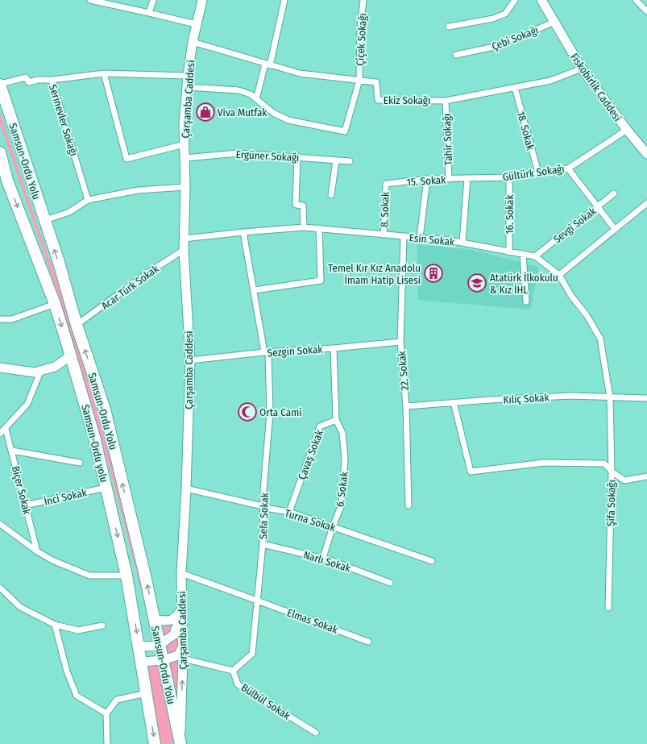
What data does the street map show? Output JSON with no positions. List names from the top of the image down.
{
  "streets": {
    "highway": ["Samsun-Ordu Yolu", "Samsun-Ordu yolu"],
    "main road": ["Fiskobirlik Caddesi", "Çarşamba Caddesi"],
    "street": [
      "Çebi Sokağı",
      "Çiçek Sokağı",
      "Ekiz Sokağı",
      "Serinevler Sokağı",
      "18. Sokak",
      "Tahir Sokağı",
      "Ergüner Sokağı",
      "Gültürk Sokağı",
      "15. Sokak",
      "8. Sokak",
      "16. Sokak",
      "Sevgi Sokak",
      "Esin Sokak",
      "Acar Türk Sokak",
      "Sezgin Sokak",
      "22. Sokak",
      "Kılıç Sokak",
      "Çavaş Sokak",
      "6. Sokak",
      "Biçer Sokak",
      "İnci Sokak",
      "Şifa Sokağı",
      "Sefa Sokak",
      "Turna Sokak",
      "Narlı Sokak",
      "Elmas Sokak",
      "Bülbül Sokak"
    ]
  },
  "crossings": [
    ["Çebi Sokağı", "Fiskobirlik Caddesi"],
    ["Çiçek Sokağı", "Ekiz Sokağı"],
    ["Fiskobirlik Caddesi", "Ekiz Sokağı"],
    ["Fiskobirlik Caddesi", "Gültürk Sokağı"],
    ["Çarşamba Caddesi", "Ekiz Sokağı"],
    ["Çarşamba Caddesi", "Serinevler Sokağı"],
    ["Çarşamba Caddesi", "Ergüner Sokağı"],
    ["Çarşamba Caddesi", "Samsun-Ordu Yolu"],
    ["Çarşamba Caddesi", "Esin Sokak"],
    ["Çarşamba Caddesi", "Acar Türk Sokak"],
    ["Çarşamba Caddesi", "Sezgin Sokak"],
    ["Çarşamba Caddesi", "Turna Sokak"],
    ["Çarşamba Caddesi", "Elmas Sokak"],
    ["Ekiz Sokağı", "18. Sokak"],
    ["Ekiz Sokağı", "Tahir Sokağı"],
    ["18. Sokak", "Gültürk Sokağı"],
    ["Tahir Sokağı", "15. Sokak"],
    ["Samsun-Ordu Yolu", "Acar Türk Sokak"],
    ["Gültürk Sokağı", "15. Sokak"],
    ["Gültürk Sokağı", "16. Sokak"],
    ["15. Sokak", "8. Sokak"],
    ["8. Sokak", "Esin Sokak"],
    ["16. Sokak", "Esin Sokak"],
    ["Sevgi Sokak", "Esin Sokak"],
    ["Esin Sokak", "22. Sokak"],
    ["Esin Sokak", "Şifa Sokağı"],
    ["Esin Sokak", "Sefa Sokak"],
    ["Sezgin Sokak", "22. Sokak"],
    ["Sezgin Sokak", "Sefa Sokak"],
    ["22. Sokak", "Kılıç Sokak"],
    ["Kılıç Sokak", "Şifa Sokağı"],
    ["Samsun-Ordu yolu", "İnci Sokak"],
    ["Çavaş Sokak", "6. Sokak"],
    ["Çavaş Sokak", "Turna Sokak"],
    ["6. Sokak", "Turna Sokak"],
    ["6. Sokak", "Narlı Sokak"],
    ["Biçer Sokak", "İnci Sokak"],
    ["Sefa Sokak", "Turna Sokak"],
    ["Sefa Sokak", "Narlı Sokak"],
    ["Sefa Sokak", "Elmas Sokak"],
    ["Sefa Sokak", "Bülbül Sokak"]
  ],
  "one_way": ["Samsun-Ordu Yolu", "Samsun-Ordu yolu"],
  "places": {
    "shop": ["Viva Mutfak"],
    "building": ["Temel Kır Kız Anadolu İmam Hatip Lisesi"],
    "school or university": ["Atatürk İlkokulu & Kız İHL"],
    "mosque": ["Orta Cami"]
  }
}
